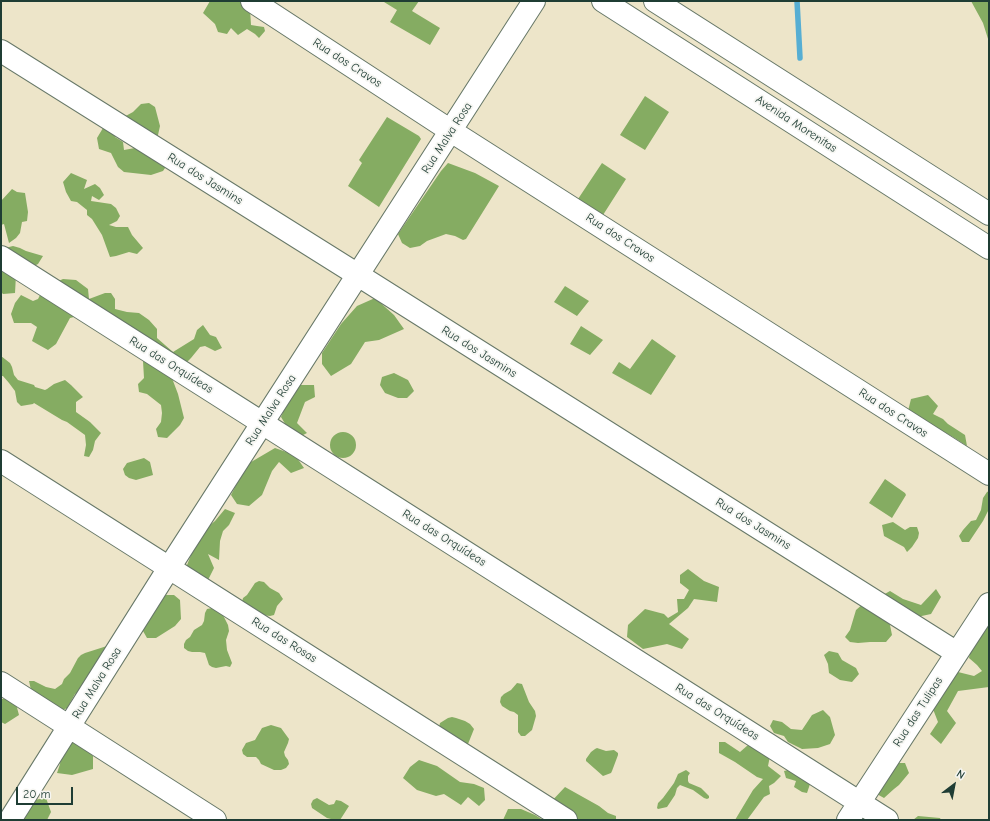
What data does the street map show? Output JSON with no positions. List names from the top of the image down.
{
  "streets": {
    "street": [
      "Rua dos Cravos",
      "Avenida Morenitas",
      "Rua Malva Rosa",
      "Rua dos Jasmins",
      "Rua das Orquídeas",
      "Rua das Rosas",
      "Rua das Tulipas"
    ]
  },
  "crossings": [
    ["Rua dos Cravos", "Rua Malva Rosa"],
    ["Rua Malva Rosa", "Rua dos Jasmins"],
    ["Rua Malva Rosa", "Rua das Orquídeas"],
    ["Rua Malva Rosa", "Rua das Rosas"],
    ["Rua dos Jasmins", "Rua das Tulipas"],
    ["Rua das Orquídeas", "Rua das Tulipas"]
  ],
  "scale_bar": "20 m",
  "north": "top right"
}
